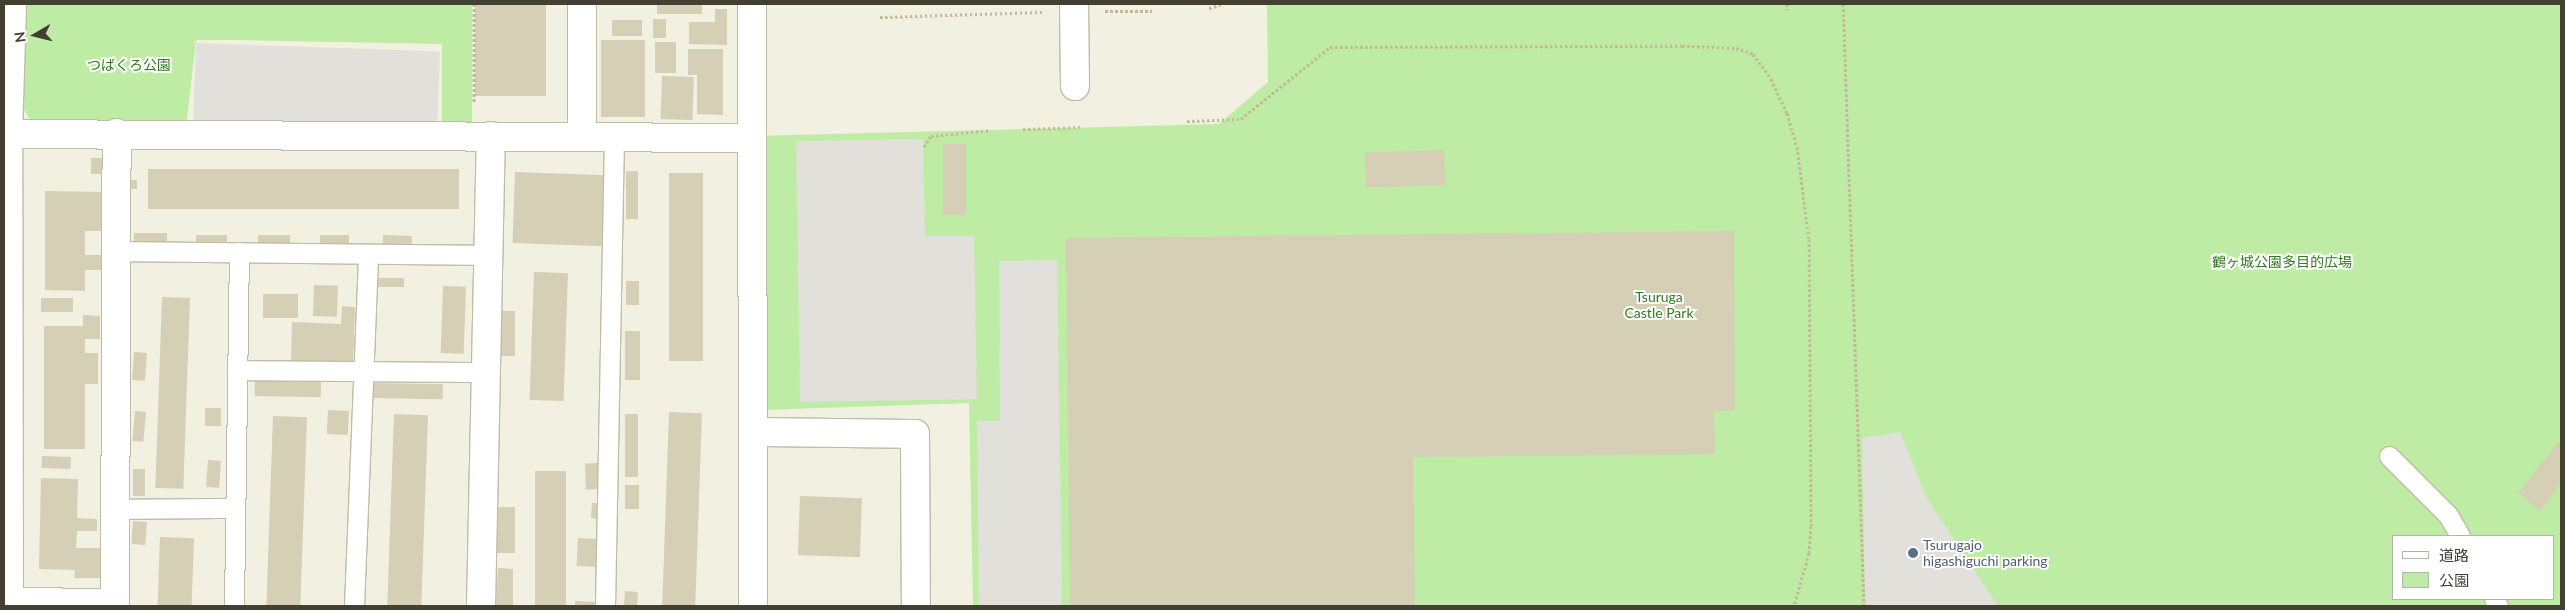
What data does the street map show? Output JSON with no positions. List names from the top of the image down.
{
  "parks": ["つばくろ公園", "鶴ヶ城公園多目的広場", "Tsuruga Castle Park"],
  "places": ["Tsurugajo higashiguchi parking"],
  "legend": ["道路", "公園"],
  "north": "left"
}
